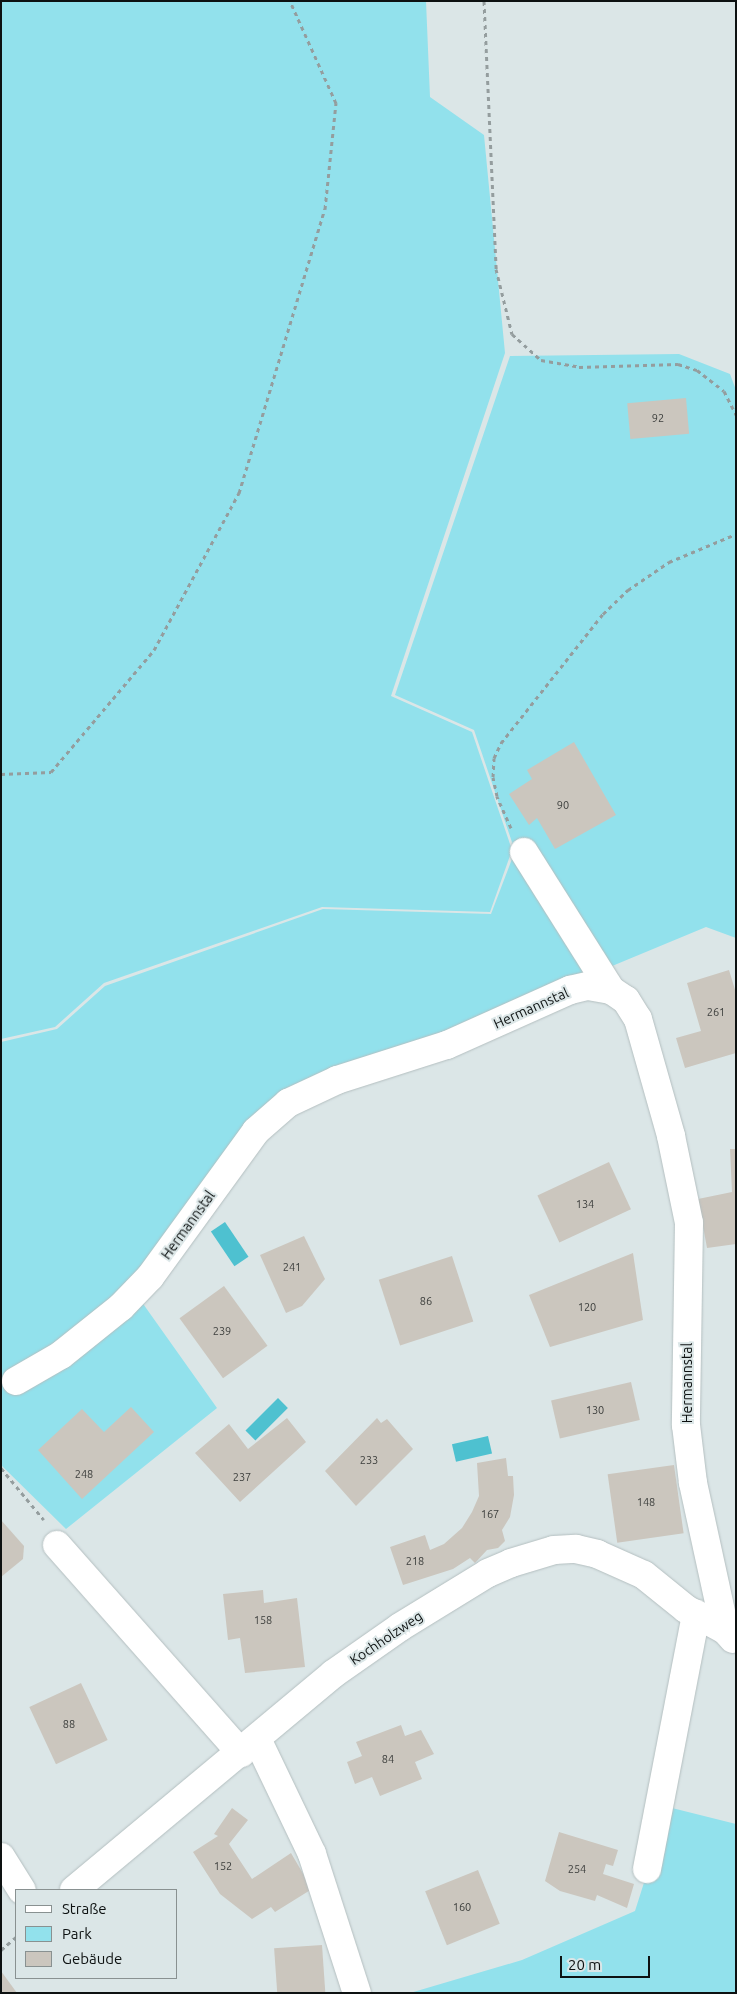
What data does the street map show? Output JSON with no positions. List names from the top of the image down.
{
  "streets": {
    "street": ["Hermannstal", "Kochholzweg"]
  },
  "crossings": [
    ["Hermannstal", "Kochholzweg"]
  ],
  "house_numbers": [
    "92",
    "90",
    "261",
    "134",
    "241",
    "86",
    "120",
    "239",
    "130",
    "233",
    "248",
    "237",
    "148",
    "167",
    "218",
    "158",
    "88",
    "84",
    "152",
    "254",
    "160"
  ],
  "legend": ["Straße", "Park", "Gebäude"],
  "scale_bar": "20 m"
}
